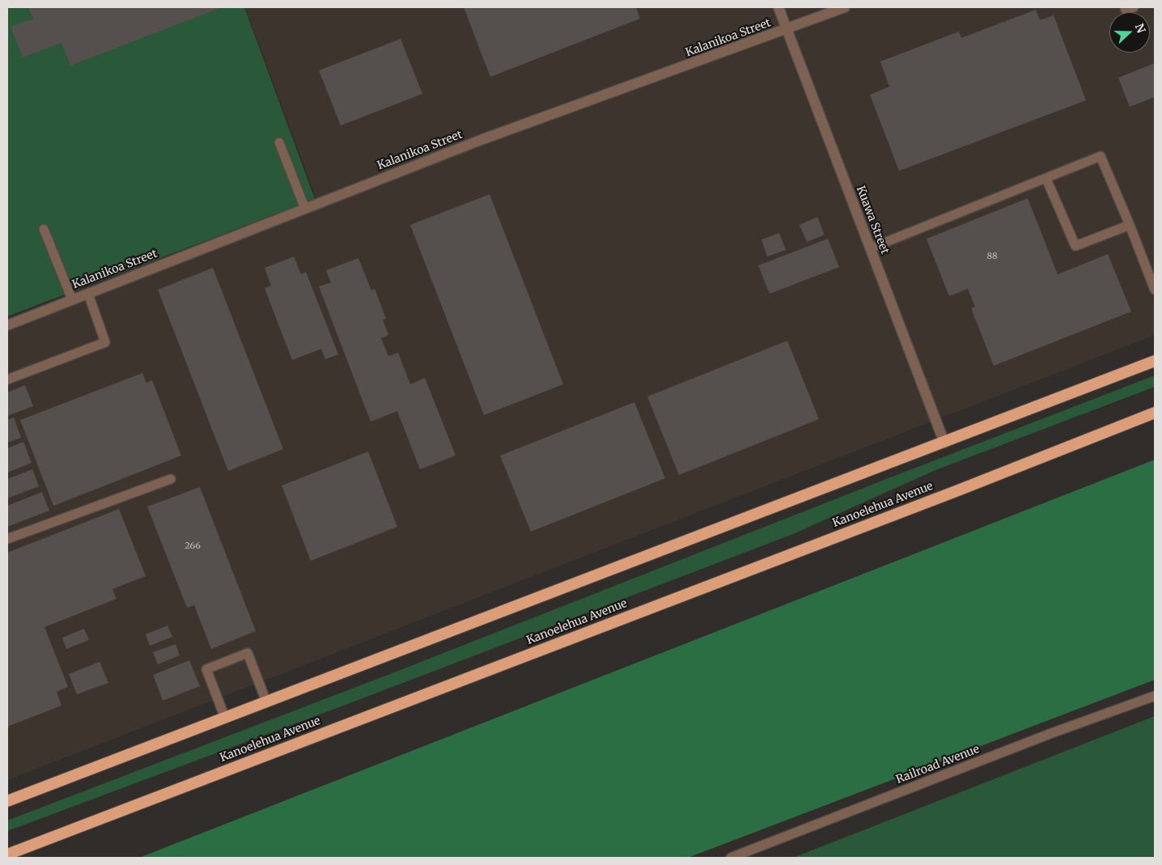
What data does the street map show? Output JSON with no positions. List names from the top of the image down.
{
  "streets": {
    "highway": ["Kanoelehua Avenue"],
    "street": ["Kalanikoa Street", "Kuawa Street"],
    "lane": ["Railroad Avenue"]
  },
  "crossings": [
    ["Kalanikoa Street", "Kuawa Street"]
  ],
  "house_numbers": ["88", "266"],
  "north": "right"
}
